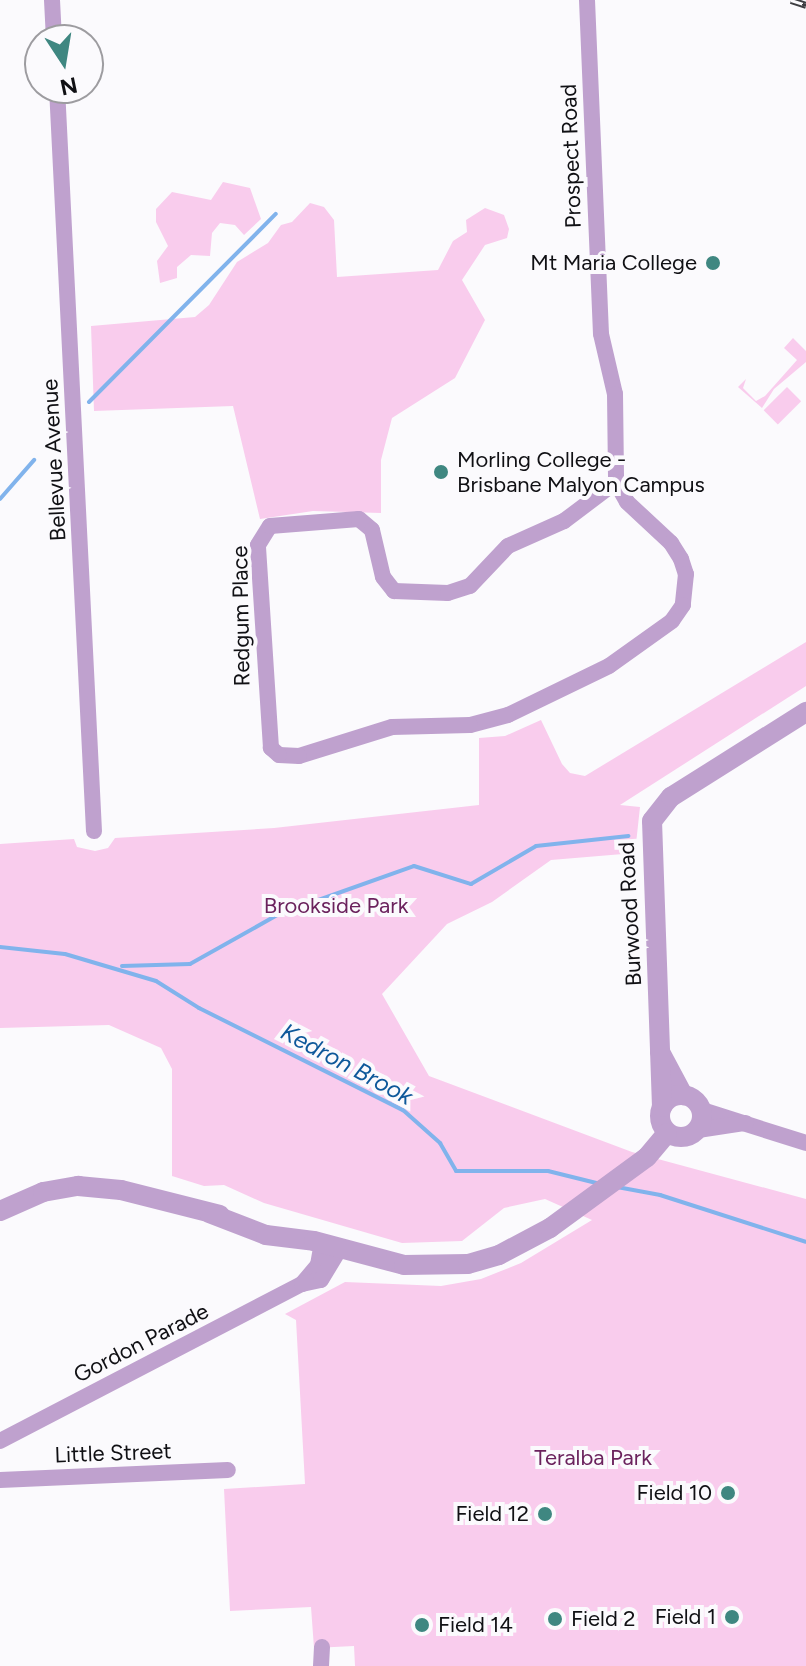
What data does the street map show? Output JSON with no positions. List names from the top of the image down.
{
  "streets": {
    "street": [
      "Prospect Road",
      "Bellevue Avenue",
      "Redgum Place",
      "Burwood Road",
      "Gordon Parade",
      "Little Street"
    ]
  },
  "crossings": [
    ["Prospect Road", "Redgum Place"]
  ],
  "water": ["Kedron Brook"],
  "parks": ["Brookside Park", "Teralba Park"],
  "places": [
    "Mt Maria College",
    "Morling College - Brisbane Malyon Campus",
    "Field 10",
    "Field 12",
    "Field 1",
    "Field 2",
    "Field 14"
  ],
  "north": "bottom"
}
